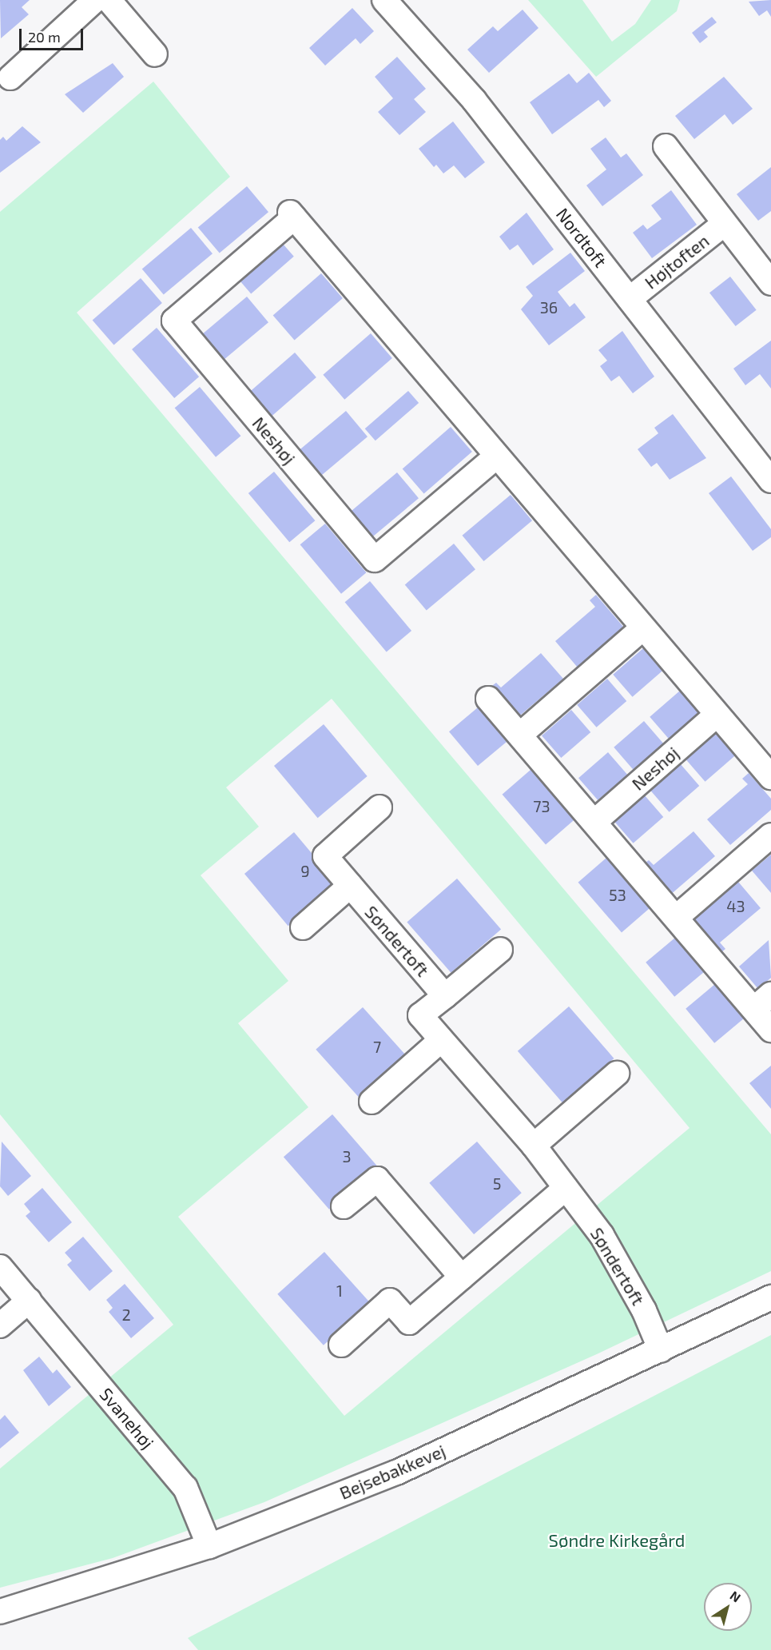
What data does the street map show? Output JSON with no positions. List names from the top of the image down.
{
  "streets": {
    "street": [
      "Nordtoft",
      "Højtoften",
      "Neshøj",
      "Søndertoft",
      "Svanehøj",
      "Bejsebakkevej"
    ]
  },
  "crossings": [
    ["Nordtoft", "Højtoften"],
    ["Søndertoft", "Bejsebakkevej"],
    ["Svanehøj", "Bejsebakkevej"]
  ],
  "parks": ["Søndre Kirkegård"],
  "house_numbers": [
    "36",
    "73",
    "9",
    "53",
    "43",
    "7",
    "3",
    "5",
    "1",
    "2"
  ],
  "scale_bar": "20 m",
  "north": "top right"
}
